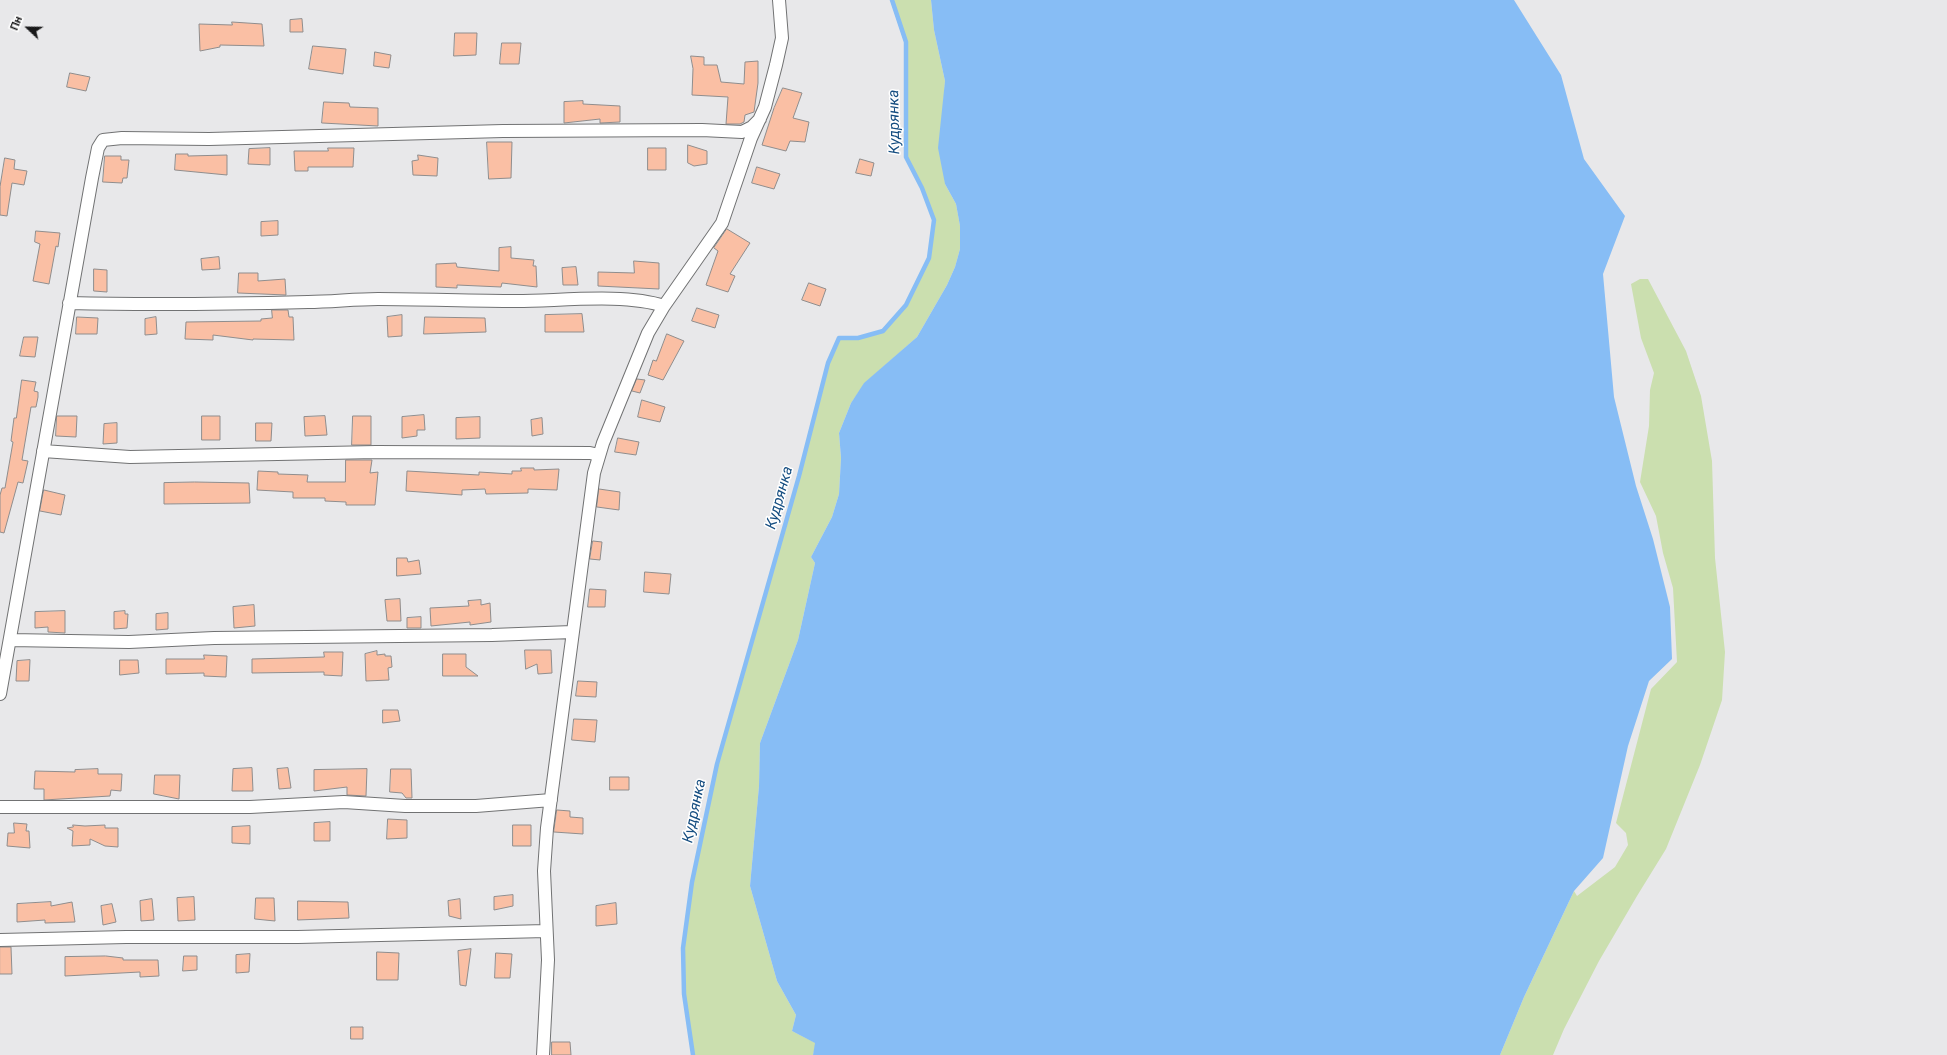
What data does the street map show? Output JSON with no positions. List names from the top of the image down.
{
  "water": ["Кудрянка"],
  "north": "left"
}
